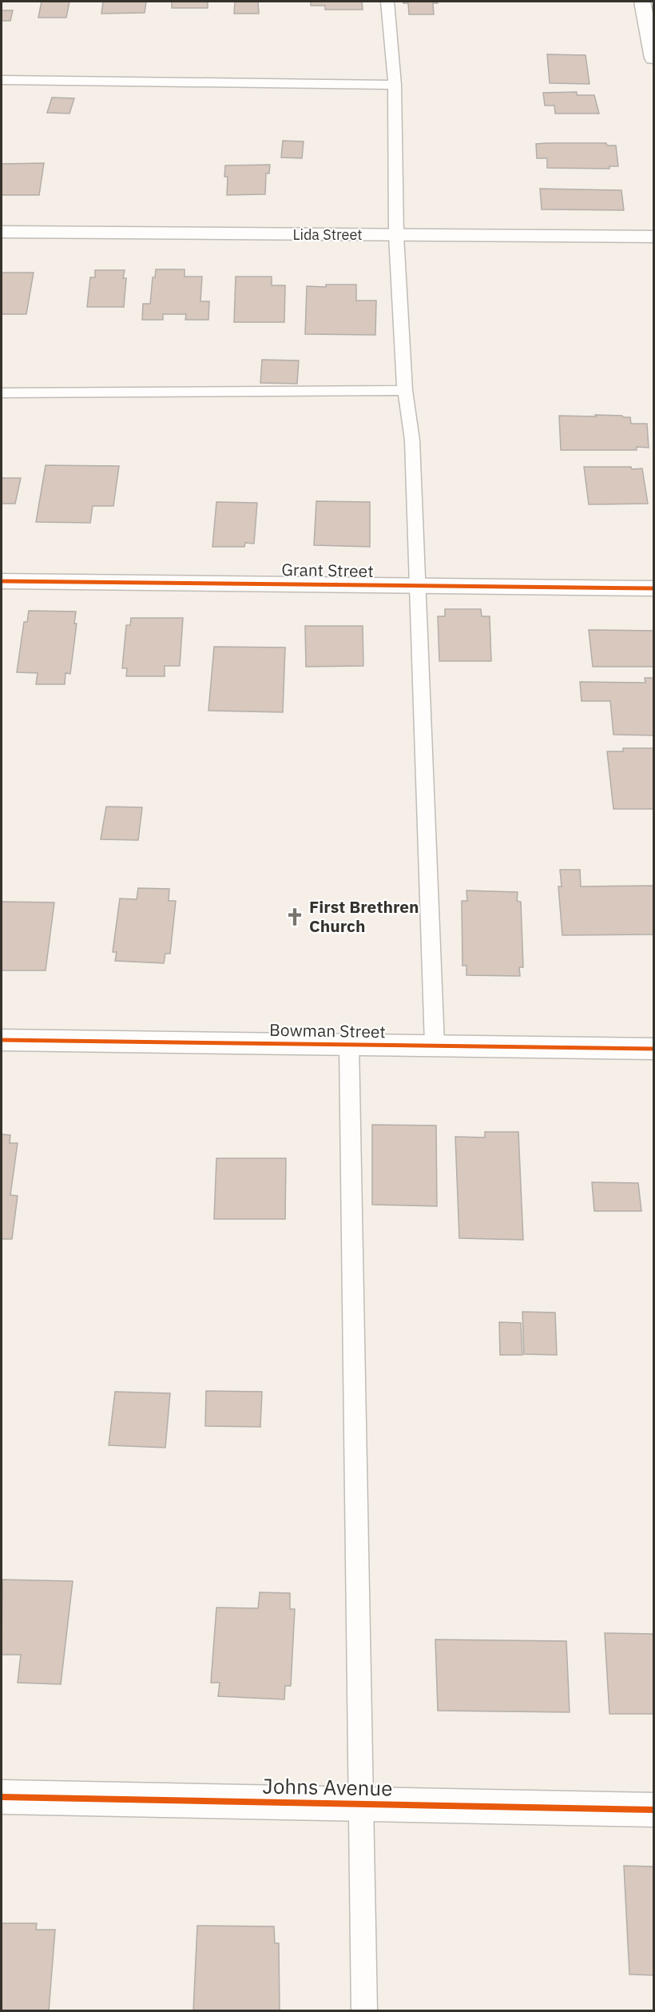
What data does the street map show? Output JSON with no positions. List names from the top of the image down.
{
  "streets": {
    "street": [
      "Lida Street",
      "Grant Street",
      "Bowman Street",
      "Johns Avenue"
    ]
  },
  "places": {
    "church": ["First Brethren Church"]
  }
}
